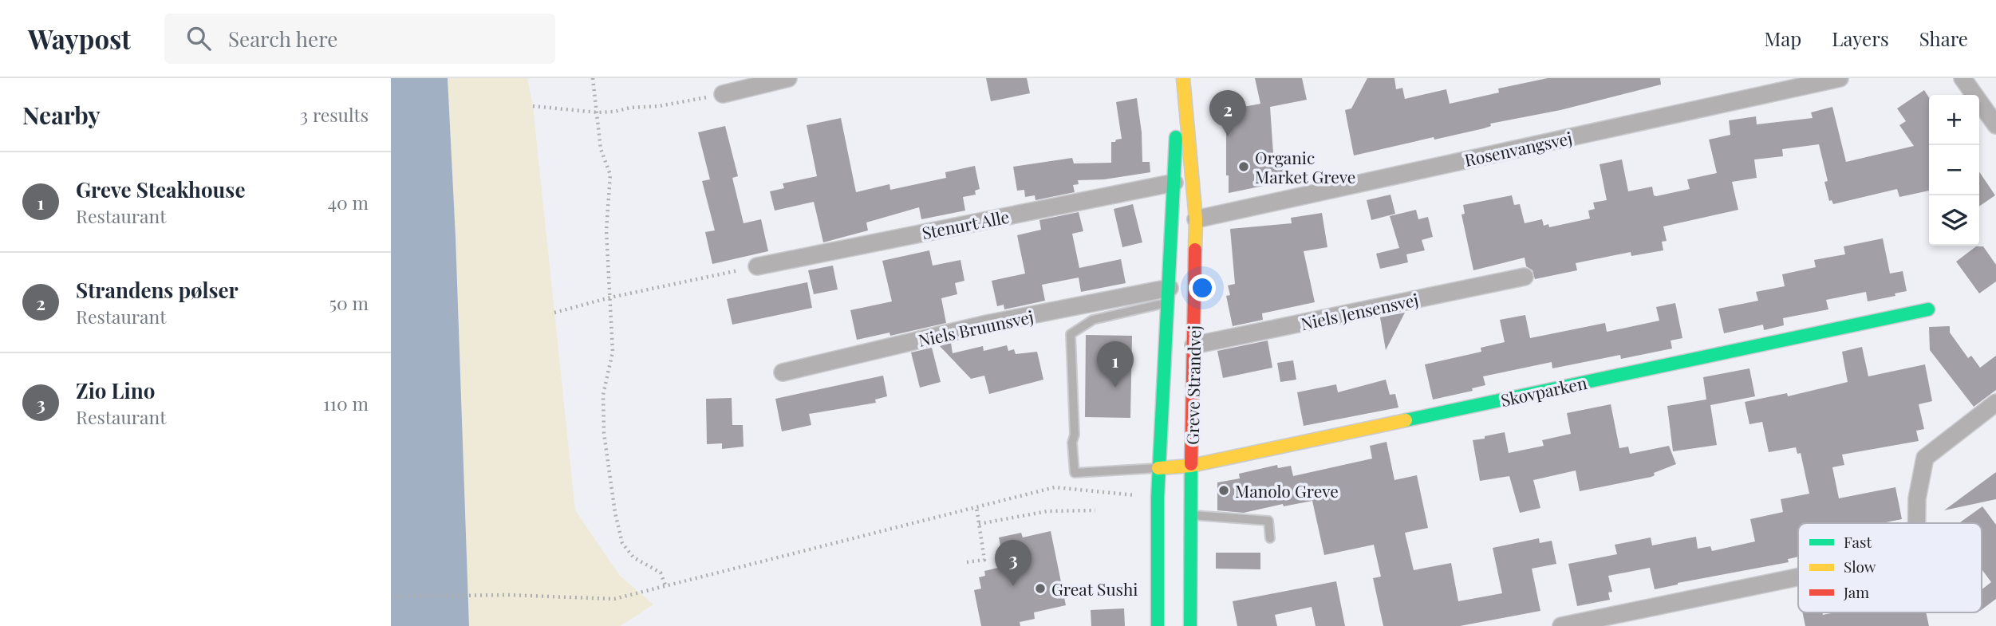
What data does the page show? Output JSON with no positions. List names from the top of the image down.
{
  "streets": {
    "main road": ["Greve Strandvej", "Skovparken"],
    "street": [
      "Rosenvangsvej",
      "Stenurt Alle",
      "Niels Jensensvej",
      "Niels Bruunsvej"
    ]
  },
  "crossings": [
    ["Rosenvangsvej", "Greve Strandvej"],
    ["Stenurt Alle", "Greve Strandvej"],
    ["Niels Jensensvej", "Greve Strandvej"],
    ["Niels Bruunsvej", "Greve Strandvej"],
    ["Greve Strandvej", "Skovparken"]
  ],
  "places": ["Organic Market Greve", "Manolo Greve", "Great Sushi"],
  "legend": ["Fast", "Slow", "Jam"],
  "page": {
    "header": "Waypost",
    "search": "Search here",
    "nav": ["Map", "Layers", "Share"],
    "heading": ["Nearby", "3 results"],
    "pins": ["2", "1", "3"],
    "map_buttons": ["+", "−"],
    "list": [
      {
        "mark": "1",
        "name": "Greve Steakhouse",
        "note": "Restaurant",
        "value": "40 m"
      },
      {
        "mark": "2",
        "name": "Strandens pølser",
        "note": "Restaurant",
        "value": "50 m"
      },
      {
        "mark": "3",
        "name": "Zio Lino",
        "note": "Restaurant",
        "value": "110 m"
      }
    ]
  }
}
